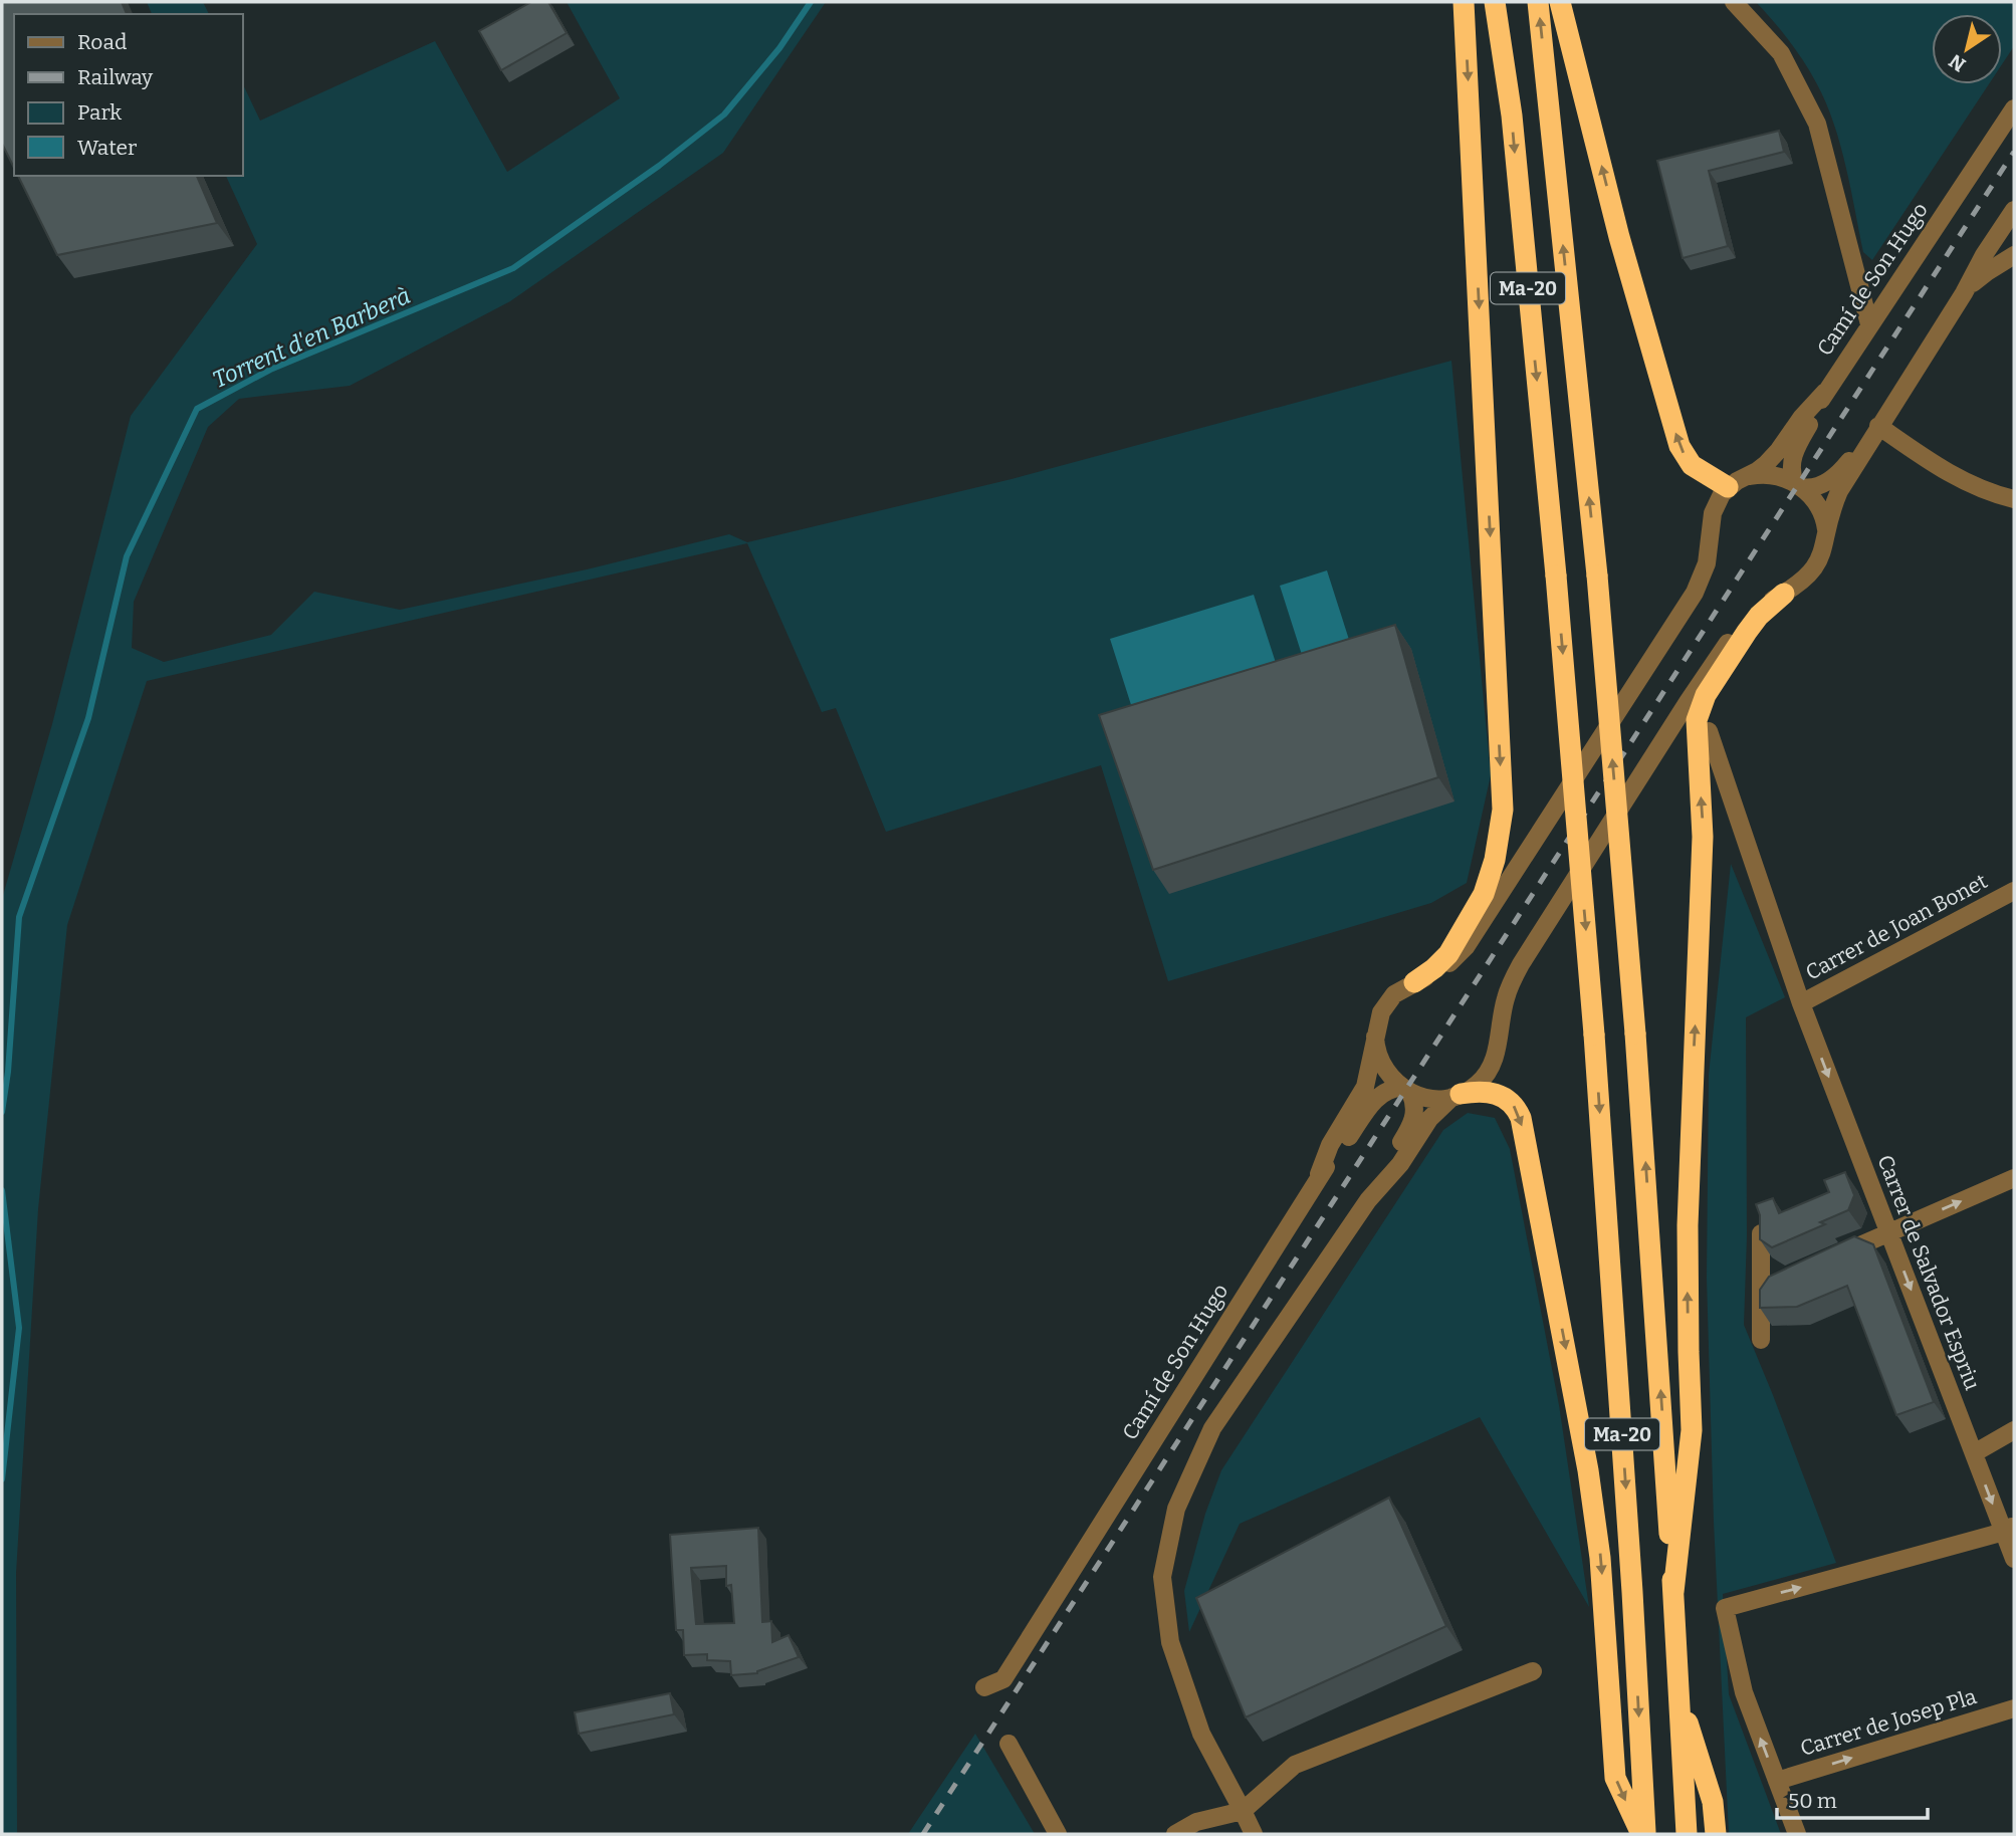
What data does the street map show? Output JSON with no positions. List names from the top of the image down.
{
  "streets": {
    "highway": ["Ma-20"],
    "street": [
      "Camí de Son Hugo",
      "Carrer de Joan Bonet",
      "Carrer de Salvador Espriu",
      "Carrer de Josep Pla"
    ]
  },
  "crossings": [
    ["Carrer de Joan Bonet", "Carrer de Salvador Espriu"]
  ],
  "one_way": ["Carrer de Salvador Espriu", "Carrer de Josep Pla"],
  "water": ["Torrent d'en Barberà"],
  "legend": [
    "Road",
    "Railway",
    "Park",
    "Water"
  ],
  "scale_bar": "50 m",
  "north": "bottom left"
}
